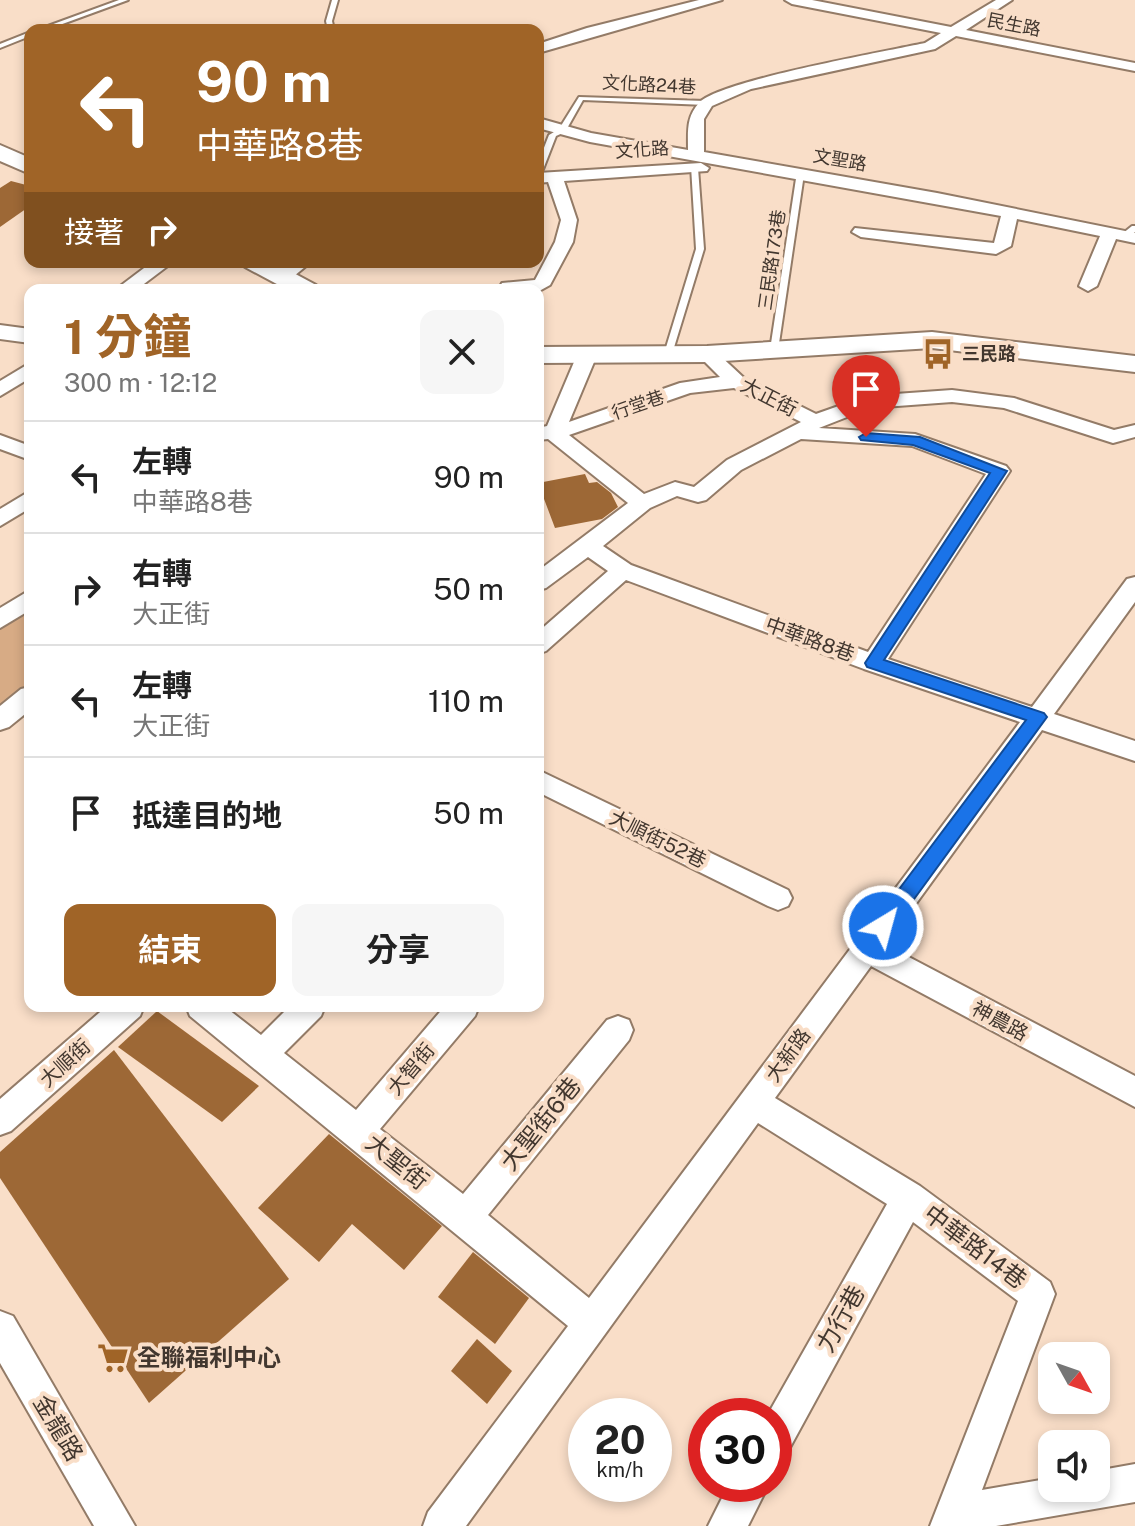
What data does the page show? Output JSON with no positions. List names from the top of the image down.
{
  "streets": {
    "street": [
      "民生路",
      "文化路",
      "文聖路",
      "大正街",
      "行堂巷",
      "中華路8巷",
      "大順街52巷",
      "神農路",
      "大新路",
      "大順街",
      "大智街",
      "大聖街6巷",
      "大聖街",
      "中華路14巷",
      "力行巷",
      "金龍路"
    ],
    "lane": ["文化路24巷", "三民路173巷"]
  },
  "crossings": [
    ["文化路24巷", "文聖路"],
    ["文化路", "文聖路"],
    ["文聖路", "三民路173巷"],
    ["大正街", "行堂巷"],
    ["大正街", "中華路8巷"],
    ["中華路8巷", "大新路"],
    ["神農路", "大新路"],
    ["大新路", "大聖街"],
    ["大新路", "中華路14巷"],
    ["大智街", "大聖街"],
    ["大聖街6巷", "大聖街"],
    ["中華路14巷", "力行巷"]
  ],
  "places": {
    "bus stop": ["三民路"],
    "supermarket": ["全聯福利中心"]
  },
  "north": "bottom right",
  "page": {
    "turn": ["90 m", "中華路8巷"],
    "then": "接著",
    "heading": ["1 分鐘", "300 m · 12:12"],
    "list": [
      {
        "name": "左轉",
        "note": "中華路8巷",
        "value": "90 m"
      },
      {
        "name": "右轉",
        "note": "大正街",
        "value": "50 m"
      },
      {
        "name": "左轉",
        "note": "大正街",
        "value": "110 m"
      },
      {
        "name": "抵達目的地",
        "value": "50 m"
      }
    ],
    "buttons": ["結束", "分享"],
    "speed": "20 km/h",
    "limit": "30"
  }
}
